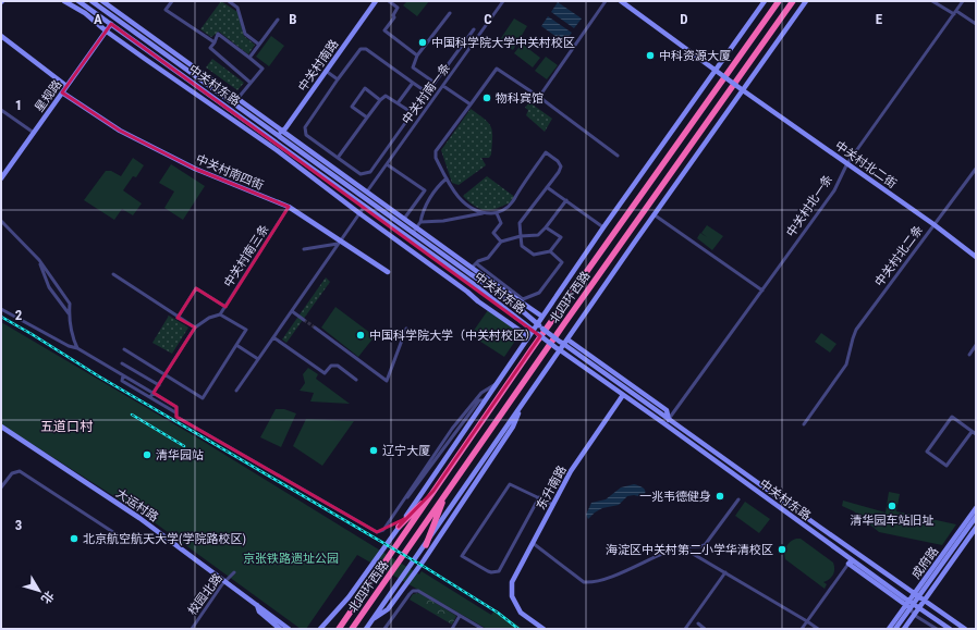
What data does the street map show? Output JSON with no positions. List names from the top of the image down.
{
  "streets": {
    "highway": ["北四环西路"],
    "street": [
      "中关村南路",
      "中关村东路",
      "中关村南一条",
      "星规路",
      "中关村北二街",
      "中关村南四街",
      "中关村北一条",
      "中关村南三条",
      "中关村北二条",
      "东升南路",
      "大运村路",
      "成府路",
      "校园北路"
    ]
  },
  "crossings": [
    ["中关村南路", "中关村东路"],
    ["中关村东路", "中关村南一条"],
    ["中关村东路", "星规路"],
    ["中关村东路", "中关村北一条"],
    ["中关村东路", "北四环西路"],
    ["中关村东路", "东升南路"],
    ["中关村东路", "成府路"],
    ["星规路", "中关村南四街"],
    ["中关村北二街", "中关村北一条"],
    ["中关村北二街", "中关村北二条"],
    ["中关村北二街", "北四环西路"],
    ["中关村南四街", "中关村南三条"],
    ["大运村路", "校园北路"]
  ],
  "districts": ["五道口村"],
  "parks": ["京张铁路遗址公园"],
  "places": [
    "中国科学院大学中关村校区",
    "中科资源大厦",
    "物科宾馆",
    "中国科学院大学（中关村校区）",
    "辽宁大厦",
    "清华园站",
    "一兆韦德健身",
    "清华园车站旧址",
    "北京航空航天大学(学院路校区)",
    "海淀区中关村第二小学华清校区"
  ],
  "north": "bottom right",
  "grid": {
    "columns": [
      "A",
      "B",
      "C",
      "D",
      "E"
    ],
    "rows": ["1", "2", "3"]
  }
}
